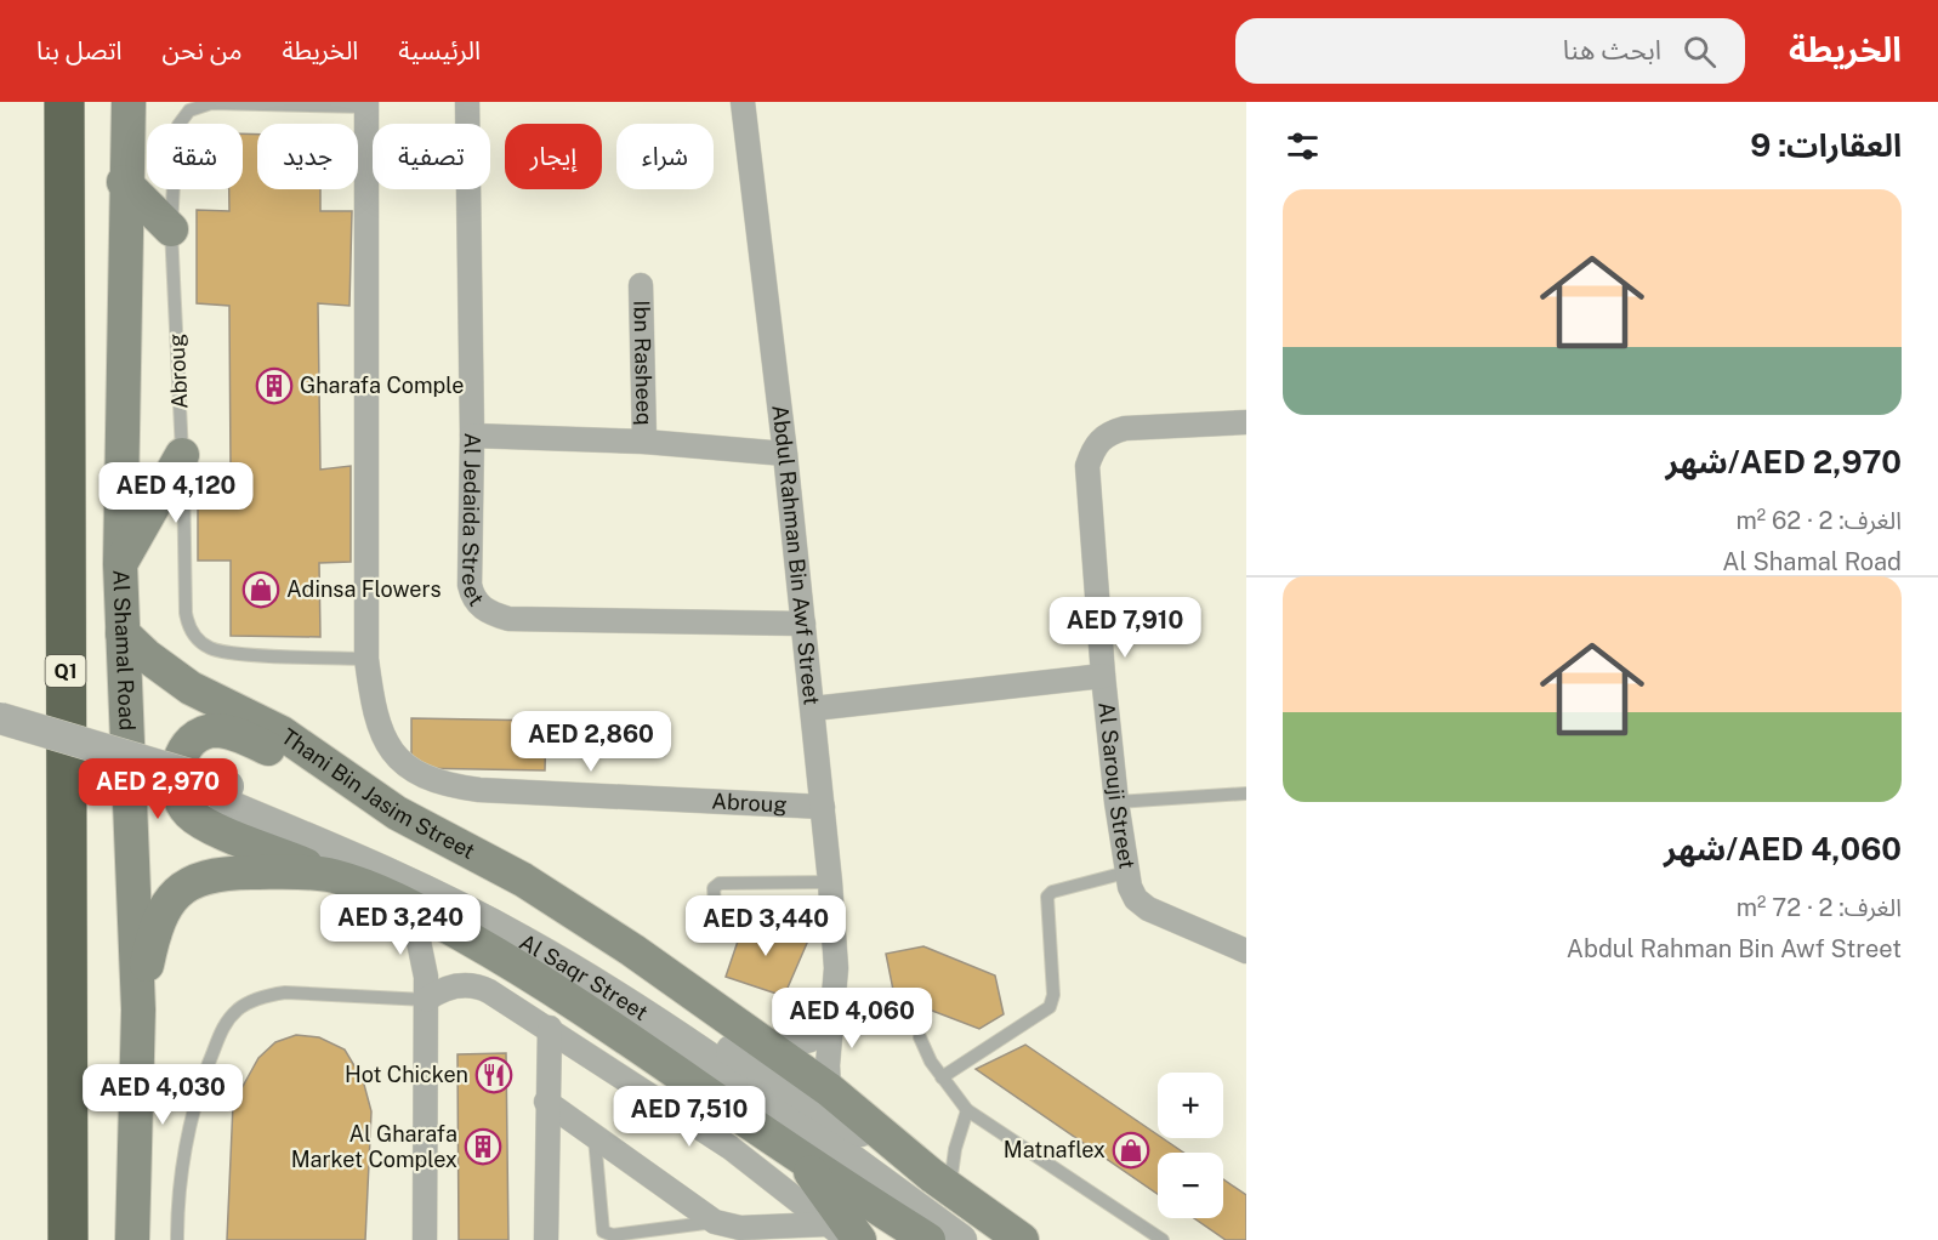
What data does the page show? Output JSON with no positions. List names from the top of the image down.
{
  "streets": {
    "highway": ["Q1"],
    "main road": ["Al Shamal Road", "Thani Bin Jasim Street"],
    "street": [
      "Ibn Rasheeq",
      "Abroug",
      "Al Jedaida Street",
      "Abdul Rahman Bin Awf Street",
      "Al Sarouji Street",
      "Al Saqr Street"
    ]
  },
  "crossings": [
    ["Ibn Rasheeq", "Al Jedaida Street"],
    ["Ibn Rasheeq", "Abdul Rahman Bin Awf Street"],
    ["Abroug", "Abdul Rahman Bin Awf Street"],
    ["Al Jedaida Street", "Abdul Rahman Bin Awf Street"],
    ["Abdul Rahman Bin Awf Street", "Thani Bin Jasim Street"],
    ["Al Shamal Road", "Thani Bin Jasim Street"],
    ["Thani Bin Jasim Street", "Al Saqr Street"]
  ],
  "places": {
    "building": ["Gharafa Comple", "Al Gharafa Market Complex"],
    "shop": ["Adinsa Flowers", "Matnaflex"],
    "restaurant": ["Hot Chicken"]
  },
  "page": {
    "header": "الخريطة",
    "search": "ابحث هنا",
    "nav": [
      "الرئيسية",
      "الخريطة",
      "من نحن",
      "اتصل بنا"
    ],
    "heading": "العقارات: 9",
    "chip": [
      "شراء",
      "إيجار",
      "تصفية",
      "جديد",
      "شقة"
    ],
    "list": [
      {
        "name": "AED 2,970/شهر",
        "note": "الغرف: 2 · 62 m² · Al Shamal Road"
      },
      {
        "name": "AED 4,060/شهر",
        "note": "الغرف: 2 · 72 m² · Abdul Rahman Bin Awf Street"
      }
    ],
    "price": [
      "AED 4,120",
      "AED 7,910",
      "AED 2,860",
      "AED 2,970",
      "AED 3,240",
      "AED 3,440",
      "AED 4,060",
      "AED 4,030",
      "AED 7,510"
    ],
    "map_buttons": ["+", "−"]
  }
}
